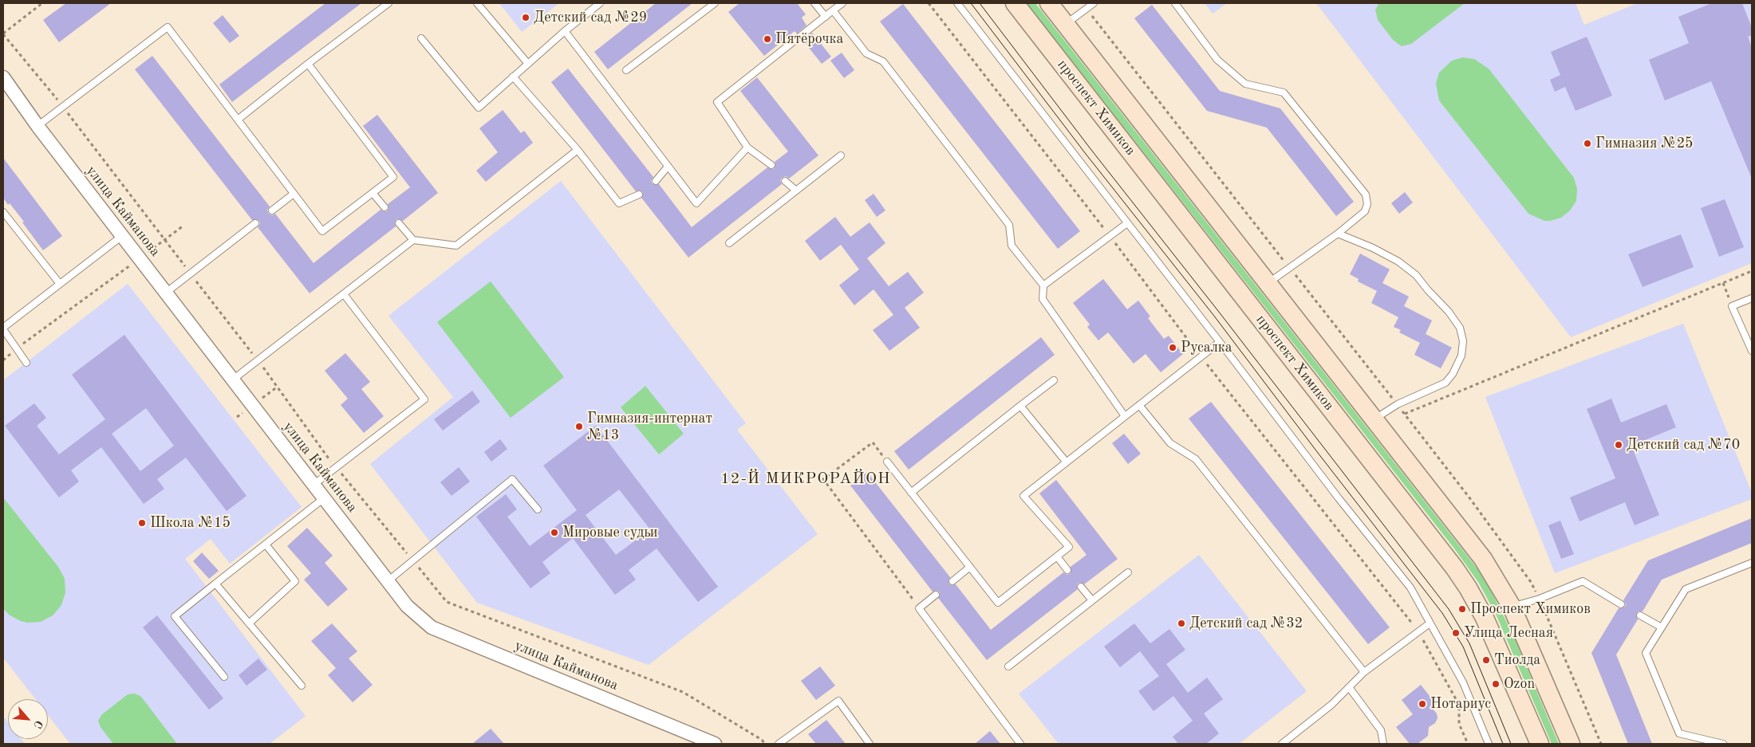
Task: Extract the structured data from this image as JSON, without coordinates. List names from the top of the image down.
{
  "streets": {
    "main road": ["проспект Химиков"],
    "street": ["улица Кайманова"]
  },
  "districts": ["12-Й МИКРОРАЙОН"],
  "places": [
    "Детский сад №29",
    "Пятёрочка",
    "Гимназия №25",
    "Русалка",
    "Гимназия-интернат №13",
    "Детский сад №70",
    "Школа №15",
    "Мировые судьи",
    "Проспект Химиков",
    "Детский сад №32",
    "Улица Лесная",
    "Тиолда",
    "Ozon",
    "Нотариус"
  ],
  "north": "bottom right"
}
